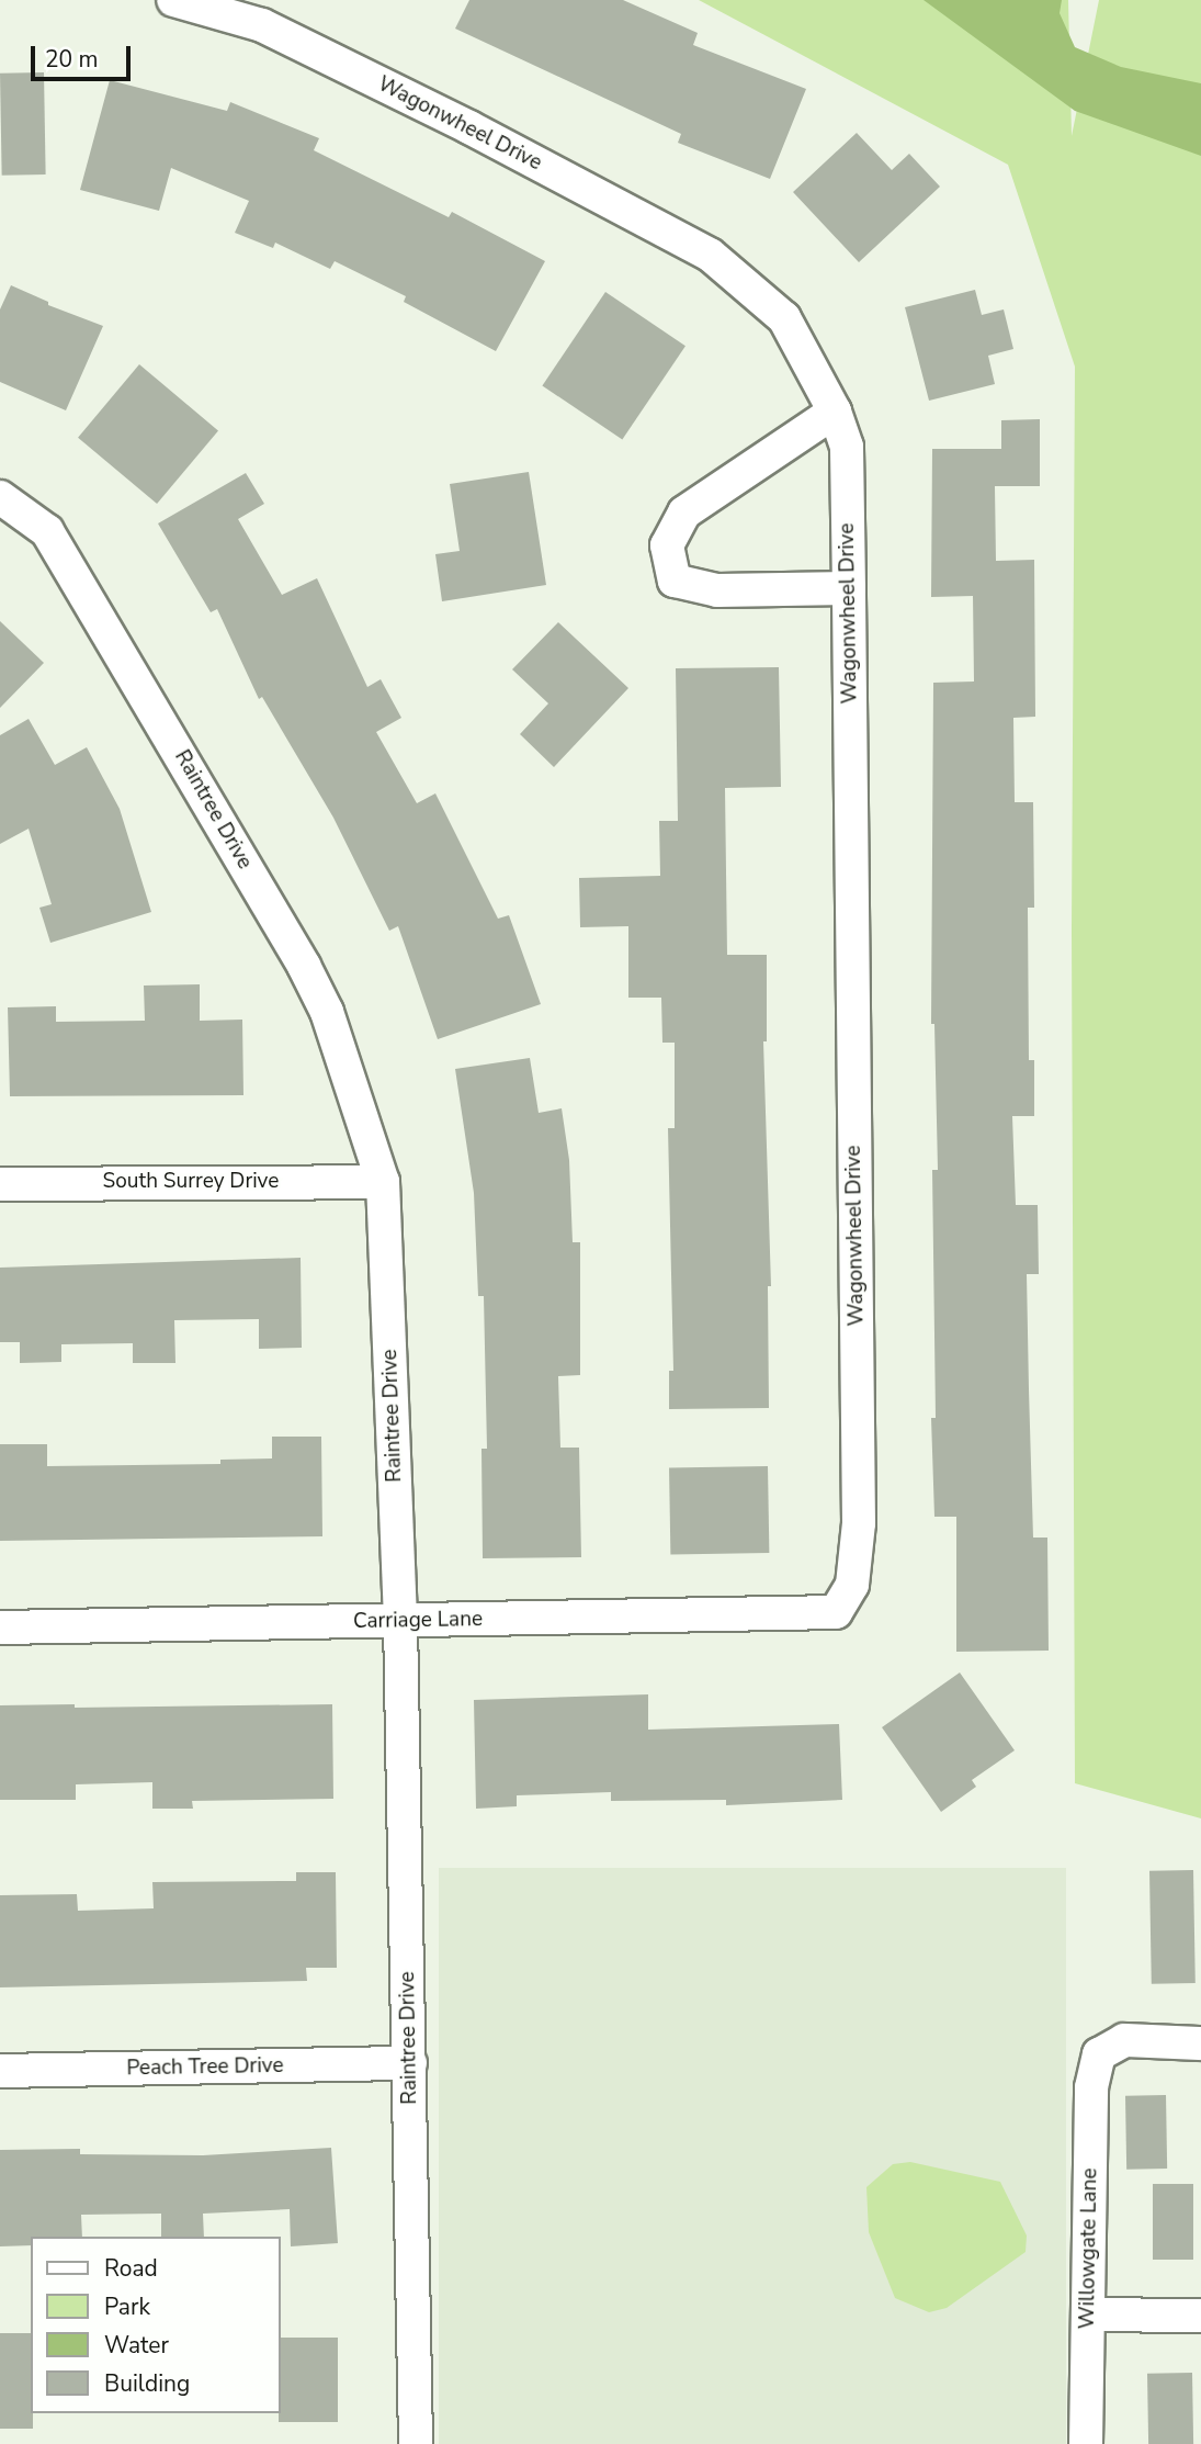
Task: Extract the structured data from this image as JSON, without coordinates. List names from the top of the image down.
{
  "streets": {
    "street": [
      "Wagonwheel Drive",
      "Raintree Drive",
      "South Surrey Drive",
      "Carriage Lane",
      "Peach Tree Drive",
      "Willowgate Lane"
    ]
  },
  "crossings": [
    ["Wagonwheel Drive", "Carriage Lane"],
    ["Raintree Drive", "South Surrey Drive"],
    ["Raintree Drive", "Carriage Lane"],
    ["Raintree Drive", "Peach Tree Drive"]
  ],
  "legend": [
    "Road",
    "Park",
    "Water",
    "Building"
  ],
  "scale_bar": "20 m"
}
